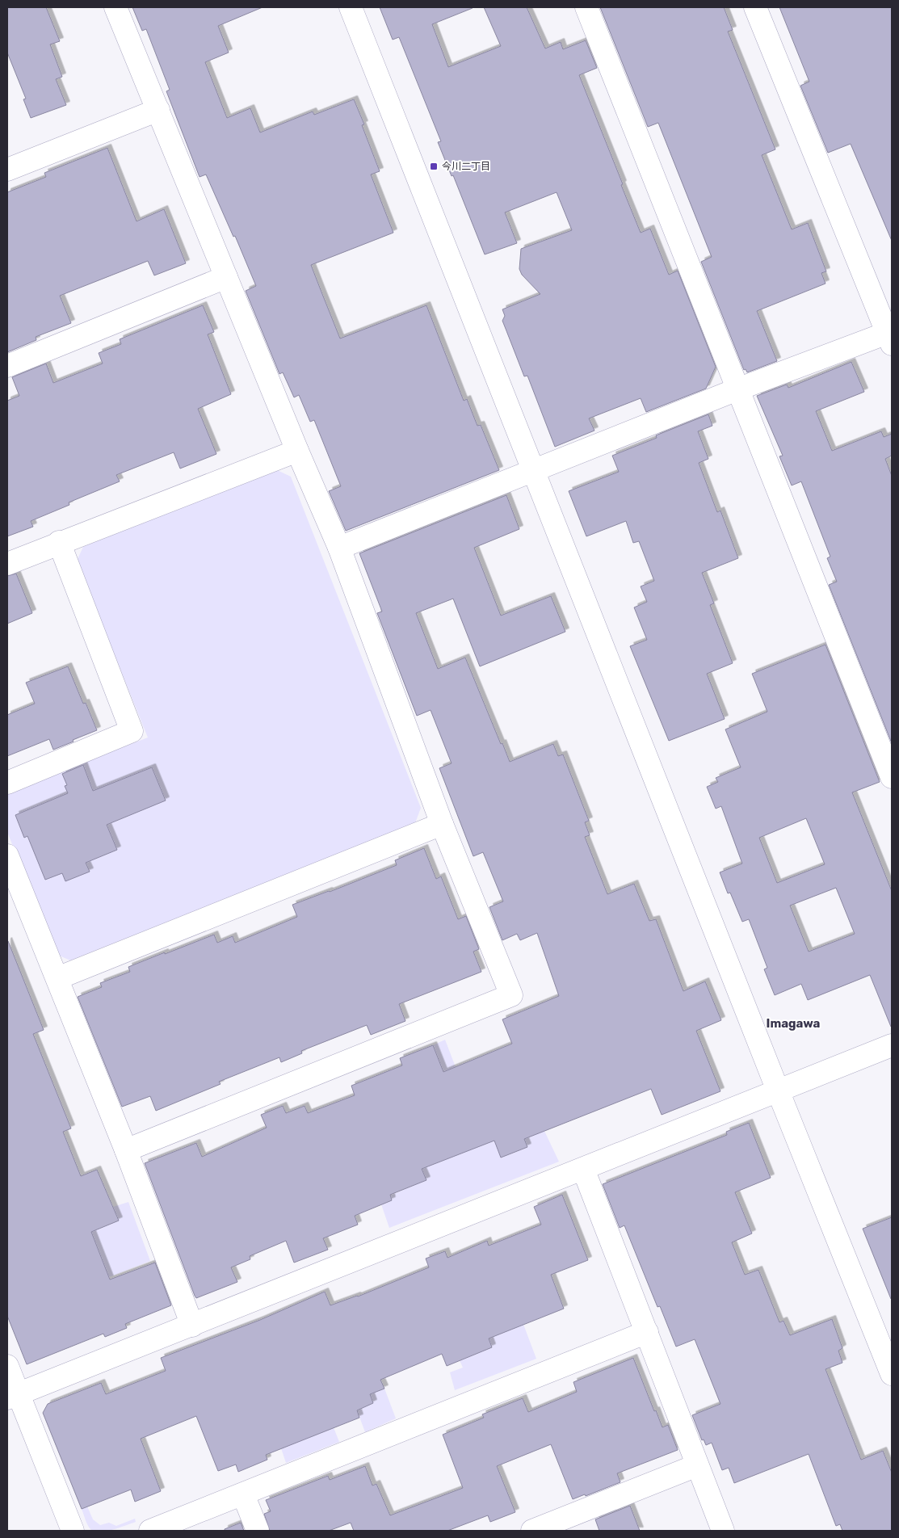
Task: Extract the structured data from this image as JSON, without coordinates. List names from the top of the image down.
{
  "districts": ["Imagawa"],
  "places": {
    "transit": ["今川二丁目"]
  }
}
